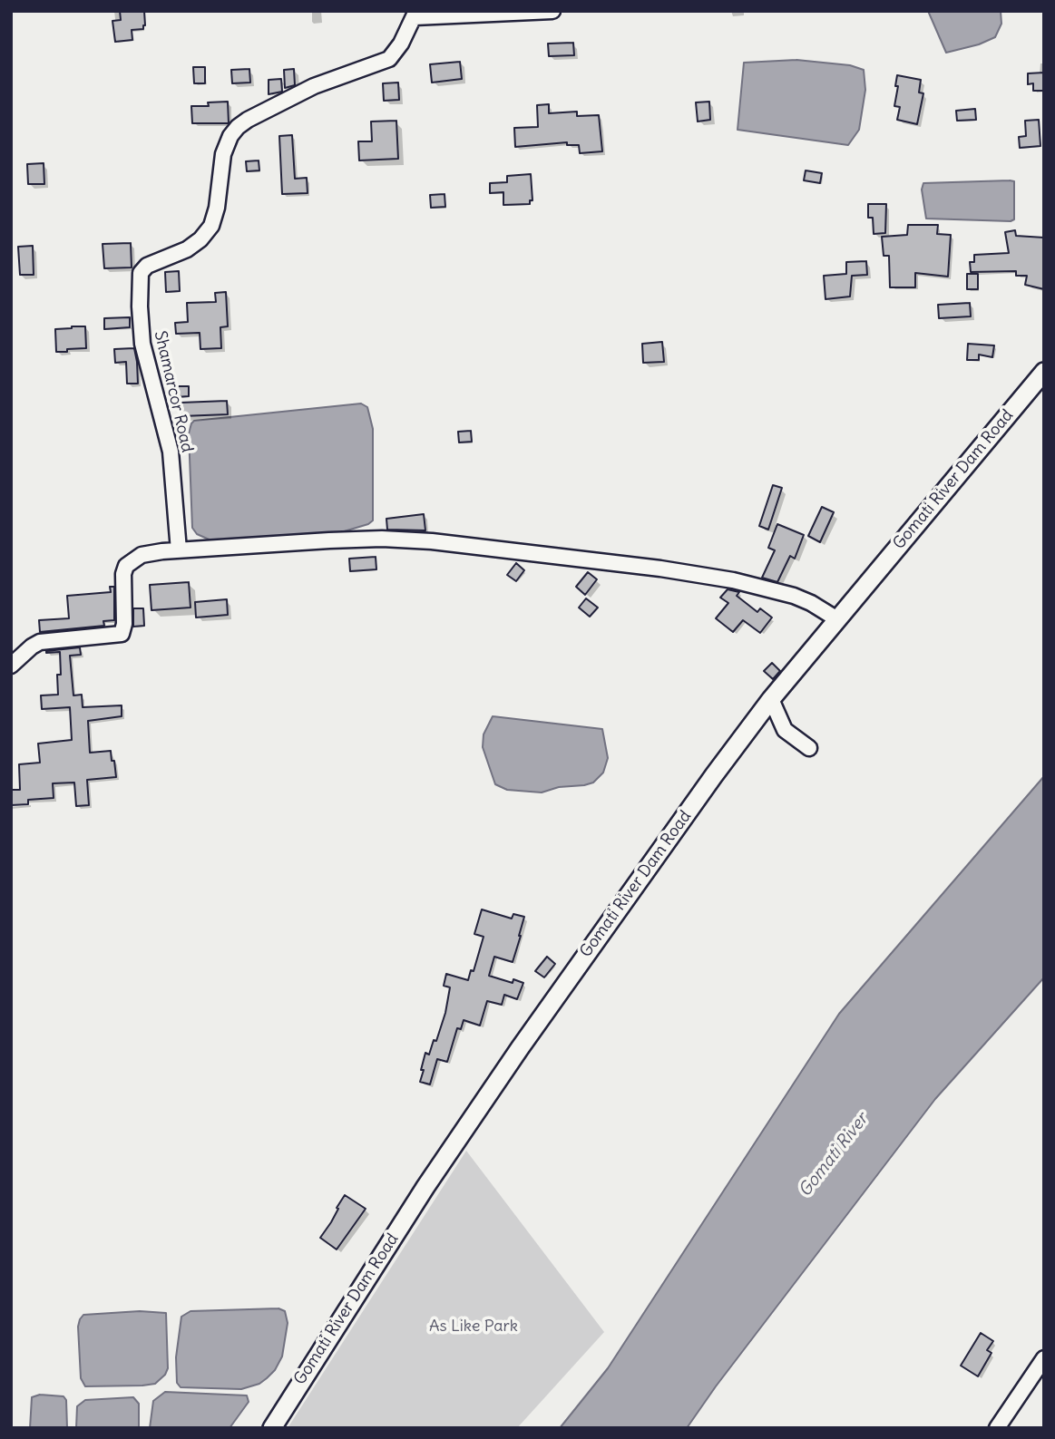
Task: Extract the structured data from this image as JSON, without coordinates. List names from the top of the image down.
{
  "streets": {
    "main road": ["Gomati River Dam Road"],
    "street": ["Shamarcor Road"]
  },
  "water": ["Gomati River"],
  "parks": ["As Like Park"]
}
